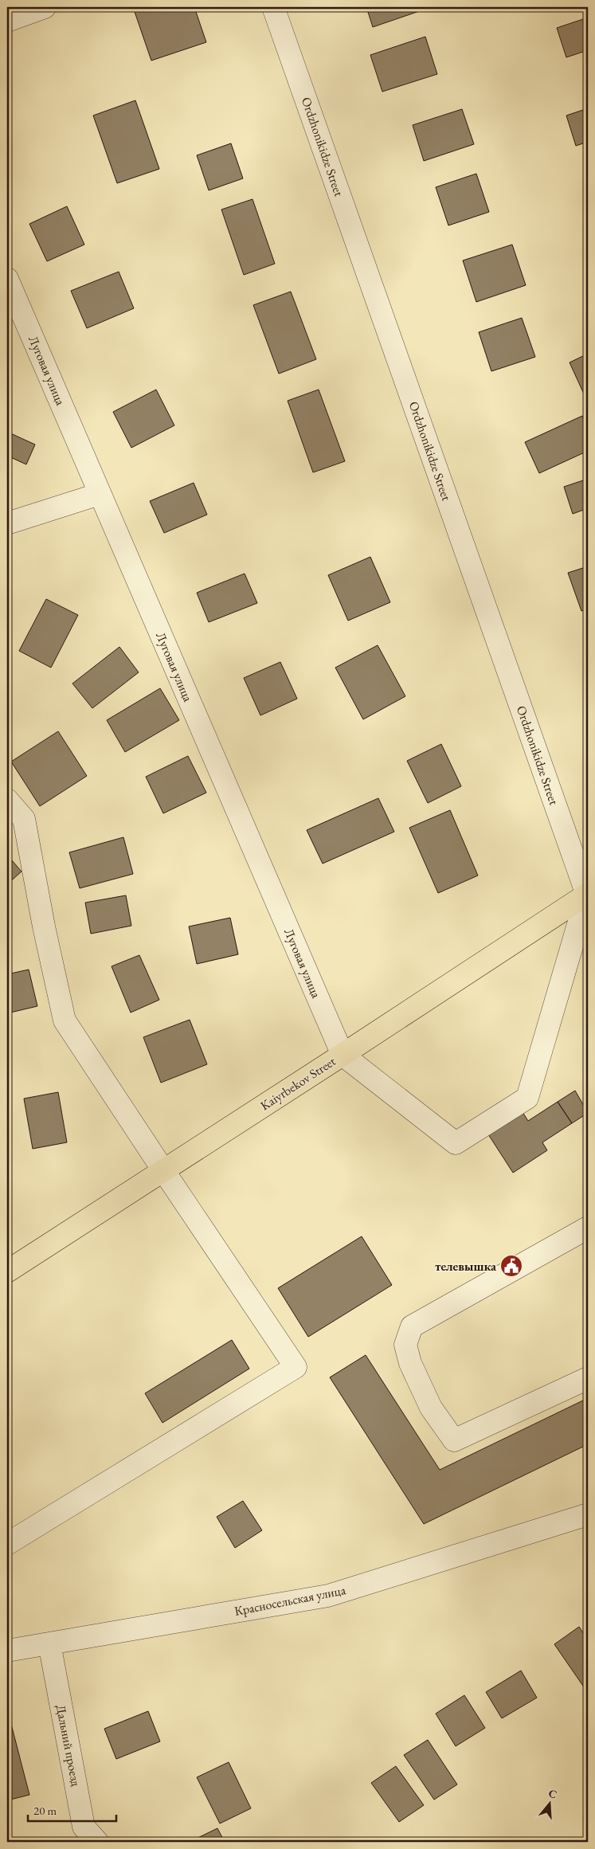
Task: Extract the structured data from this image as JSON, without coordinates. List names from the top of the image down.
{
  "streets": {
    "main road": ["Kaiyrbekov Street"],
    "street": [
      "Ordzhonikidze Street",
      "Луговая улица",
      "Красносельская улица",
      "Дальний проезд"
    ]
  },
  "crossings": [
    ["Ordzhonikidze Street", "Kaiyrbekov Street"],
    ["Луговая улица", "Kaiyrbekov Street"],
    ["Красносельская улица", "Дальний проезд"]
  ],
  "places": {
    "public building": ["телевышка"]
  },
  "scale_bar": "20 m",
  "north": "top"
}
